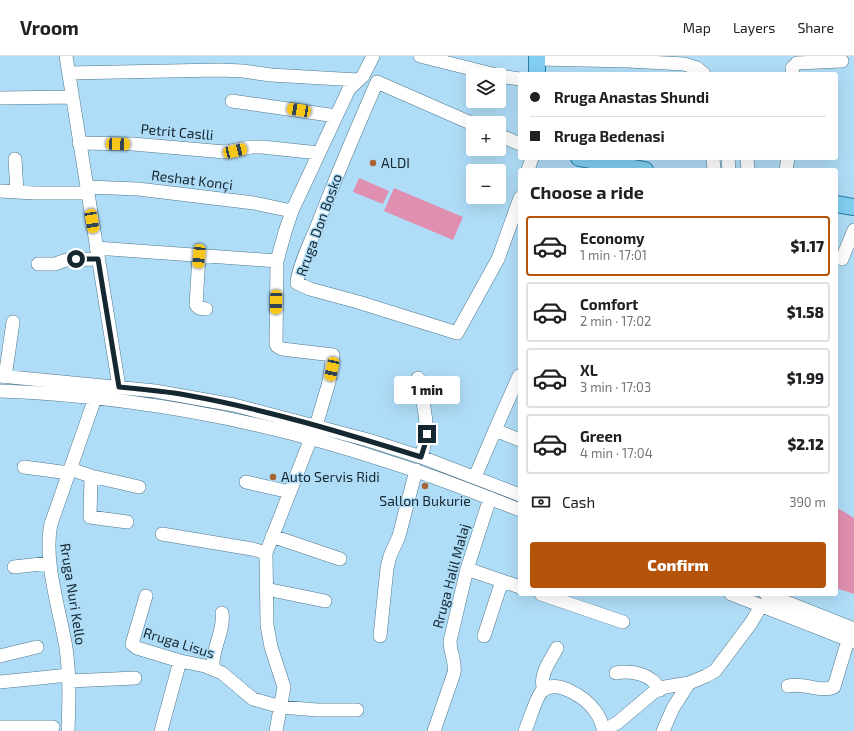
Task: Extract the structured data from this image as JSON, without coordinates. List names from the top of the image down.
{
  "streets": {
    "street": [
      "Petrit Caslli",
      "Reshat Konçi",
      "Rruga Don Bosko",
      "Rruga Halil Malaj",
      "Rruga Nuri Kello",
      "Rruga Lisus"
    ]
  },
  "places": ["ALDI", "Auto Servis Ridi", "Sallon Bukurie"],
  "page": {
    "header": "Vroom",
    "nav": ["Map", "Layers", "Share"],
    "map_buttons": ["+", "−"],
    "banner": ["Rruga Anastas Shundi", "Rruga Bedenasi"],
    "heading": "Choose a ride",
    "list": [
      {
        "name": "Economy",
        "note": "1 min · 17:01",
        "value": "$1.17"
      },
      {
        "name": "Comfort",
        "note": "2 min · 17:02",
        "value": "$1.58"
      },
      {
        "name": "XL",
        "note": "3 min · 17:03",
        "value": "$1.99"
      },
      {
        "name": "Green",
        "note": "4 min · 17:04",
        "value": "$2.12"
      }
    ],
    "bubble": "1 min",
    "pay": ["Cash", "390 m"],
    "buttons": "Confirm"
  }
}
